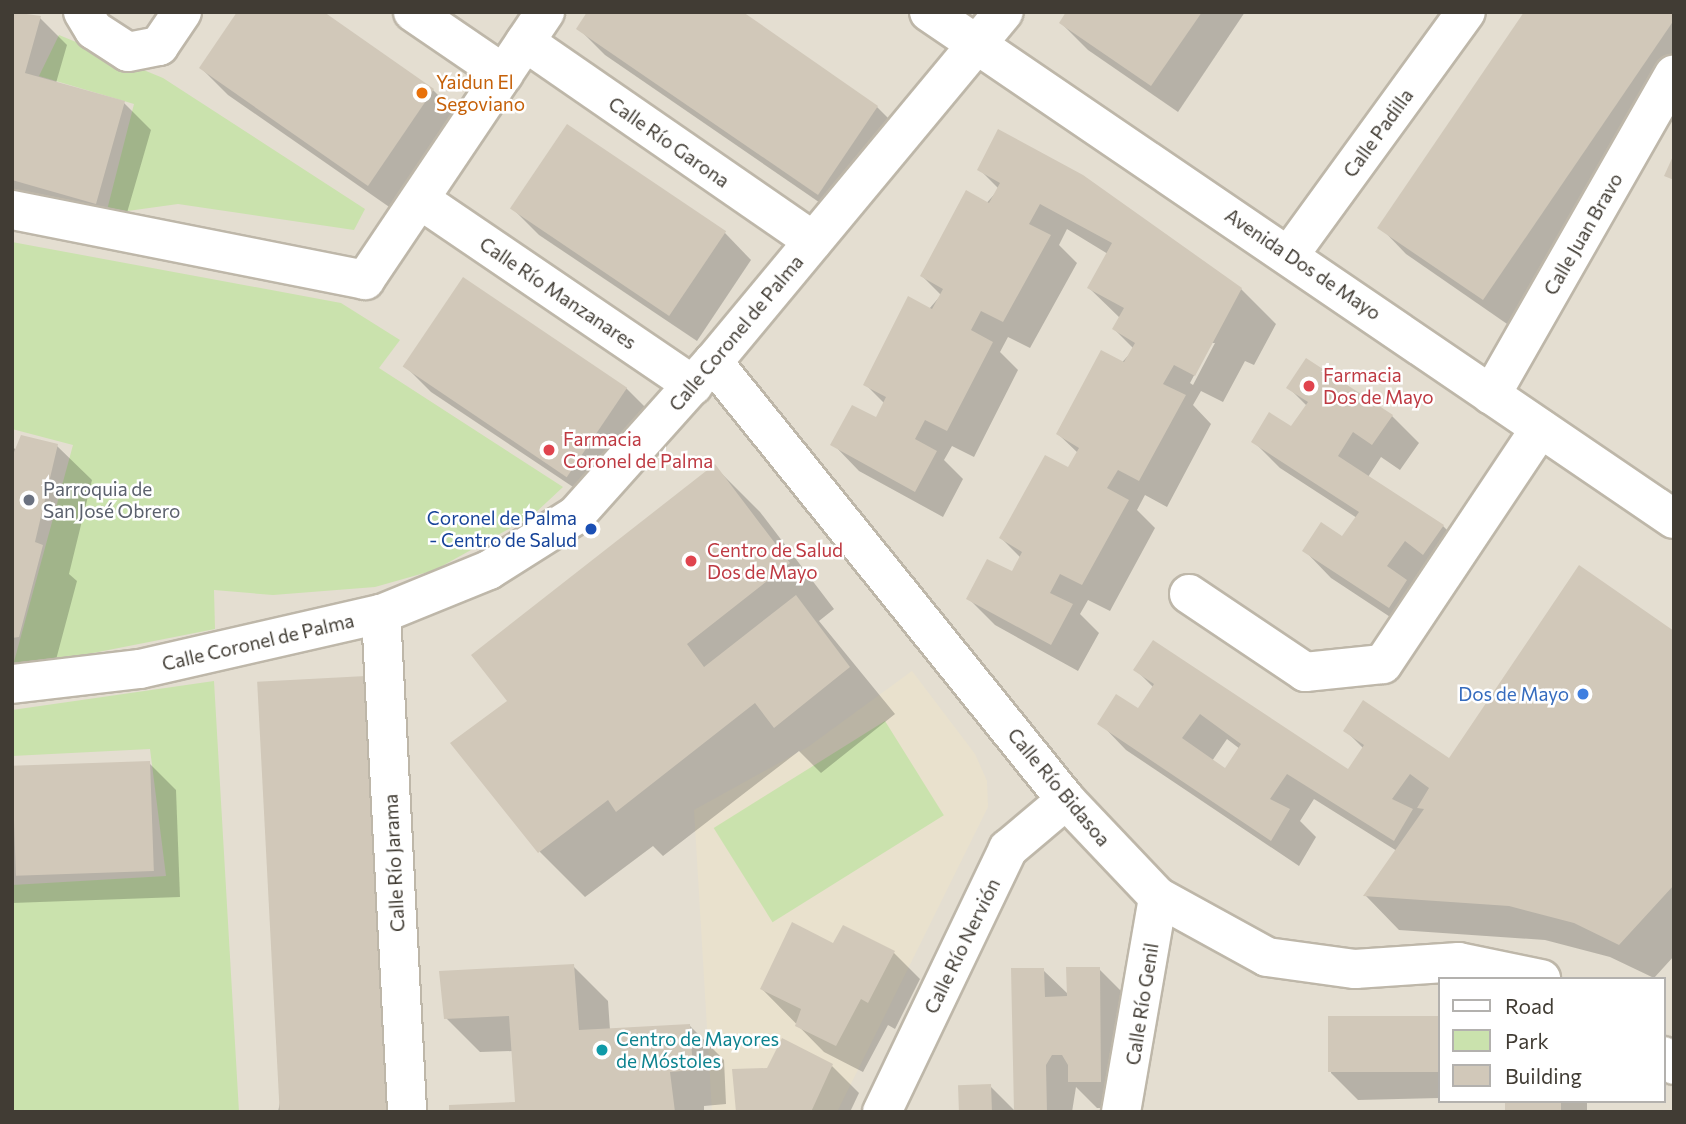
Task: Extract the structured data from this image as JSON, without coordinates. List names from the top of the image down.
{
  "streets": {
    "street": [
      "Calle Padilla",
      "Calle Río Garona",
      "Calle Juan Bravo",
      "Avenida Dos de Mayo",
      "Calle Río Manzanares",
      "Calle Coronel de Palma",
      "Calle Río Bidasoa",
      "Calle Río Jarama",
      "Calle Río Nervión",
      "Calle Río Genil"
    ]
  },
  "crossings": [
    ["Calle Padilla", "Avenida Dos de Mayo"],
    ["Calle Río Garona", "Calle Coronel de Palma"],
    ["Calle Juan Bravo", "Avenida Dos de Mayo"],
    ["Avenida Dos de Mayo", "Calle Coronel de Palma"],
    ["Calle Río Manzanares", "Calle Coronel de Palma"],
    ["Calle Río Manzanares", "Calle Río Bidasoa"],
    ["Calle Coronel de Palma", "Calle Río Bidasoa"],
    ["Calle Coronel de Palma", "Calle Río Jarama"],
    ["Calle Río Bidasoa", "Calle Río Nervión"],
    ["Calle Río Bidasoa", "Calle Río Genil"]
  ],
  "places": [
    "Yaidun El Segoviano",
    "Farmacia Dos de Mayo",
    "Farmacia Coronel de Palma",
    "Parroquia de San José Obrero",
    "Coronel de Palma - Centro de Salud",
    "Centro de Salud Dos de Mayo",
    "Dos de Mayo",
    "Centro de Mayores de Móstoles"
  ],
  "legend": ["Road", "Park", "Building"]
}
